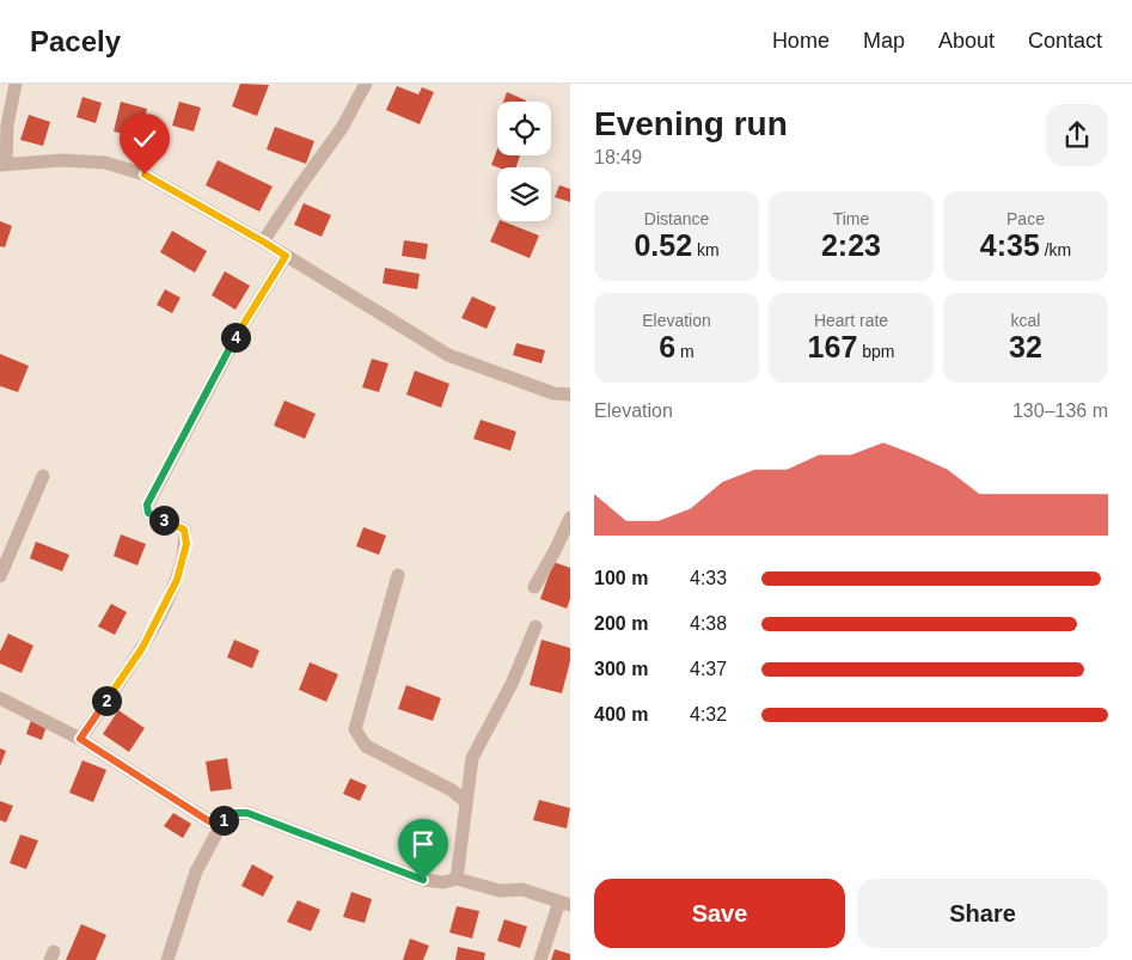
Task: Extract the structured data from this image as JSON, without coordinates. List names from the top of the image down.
{
  "page": {
    "header": "Pacely",
    "nav": [
      "Home",
      "Map",
      "About",
      "Contact"
    ],
    "heading": ["Evening run", "18:49"],
    "stats": [
      ["Distance", "0.52 km"],
      ["Time", "2:23"],
      ["Pace", "4:35 /km"],
      ["Elevation", "6 m"],
      ["Heart rate", "167 bpm"],
      ["kcal", "32"]
    ],
    "pins": [
      "4",
      "3",
      "2",
      "1"
    ],
    "chart": ["Elevation", "130–136 m"],
    "list": [
      {
        "name": "100 m",
        "note": "4:33"
      },
      {
        "name": "200 m",
        "note": "4:38"
      },
      {
        "name": "300 m",
        "note": "4:37"
      },
      {
        "name": "400 m",
        "note": "4:32"
      }
    ],
    "buttons": ["Save", "Share"]
  }
}
